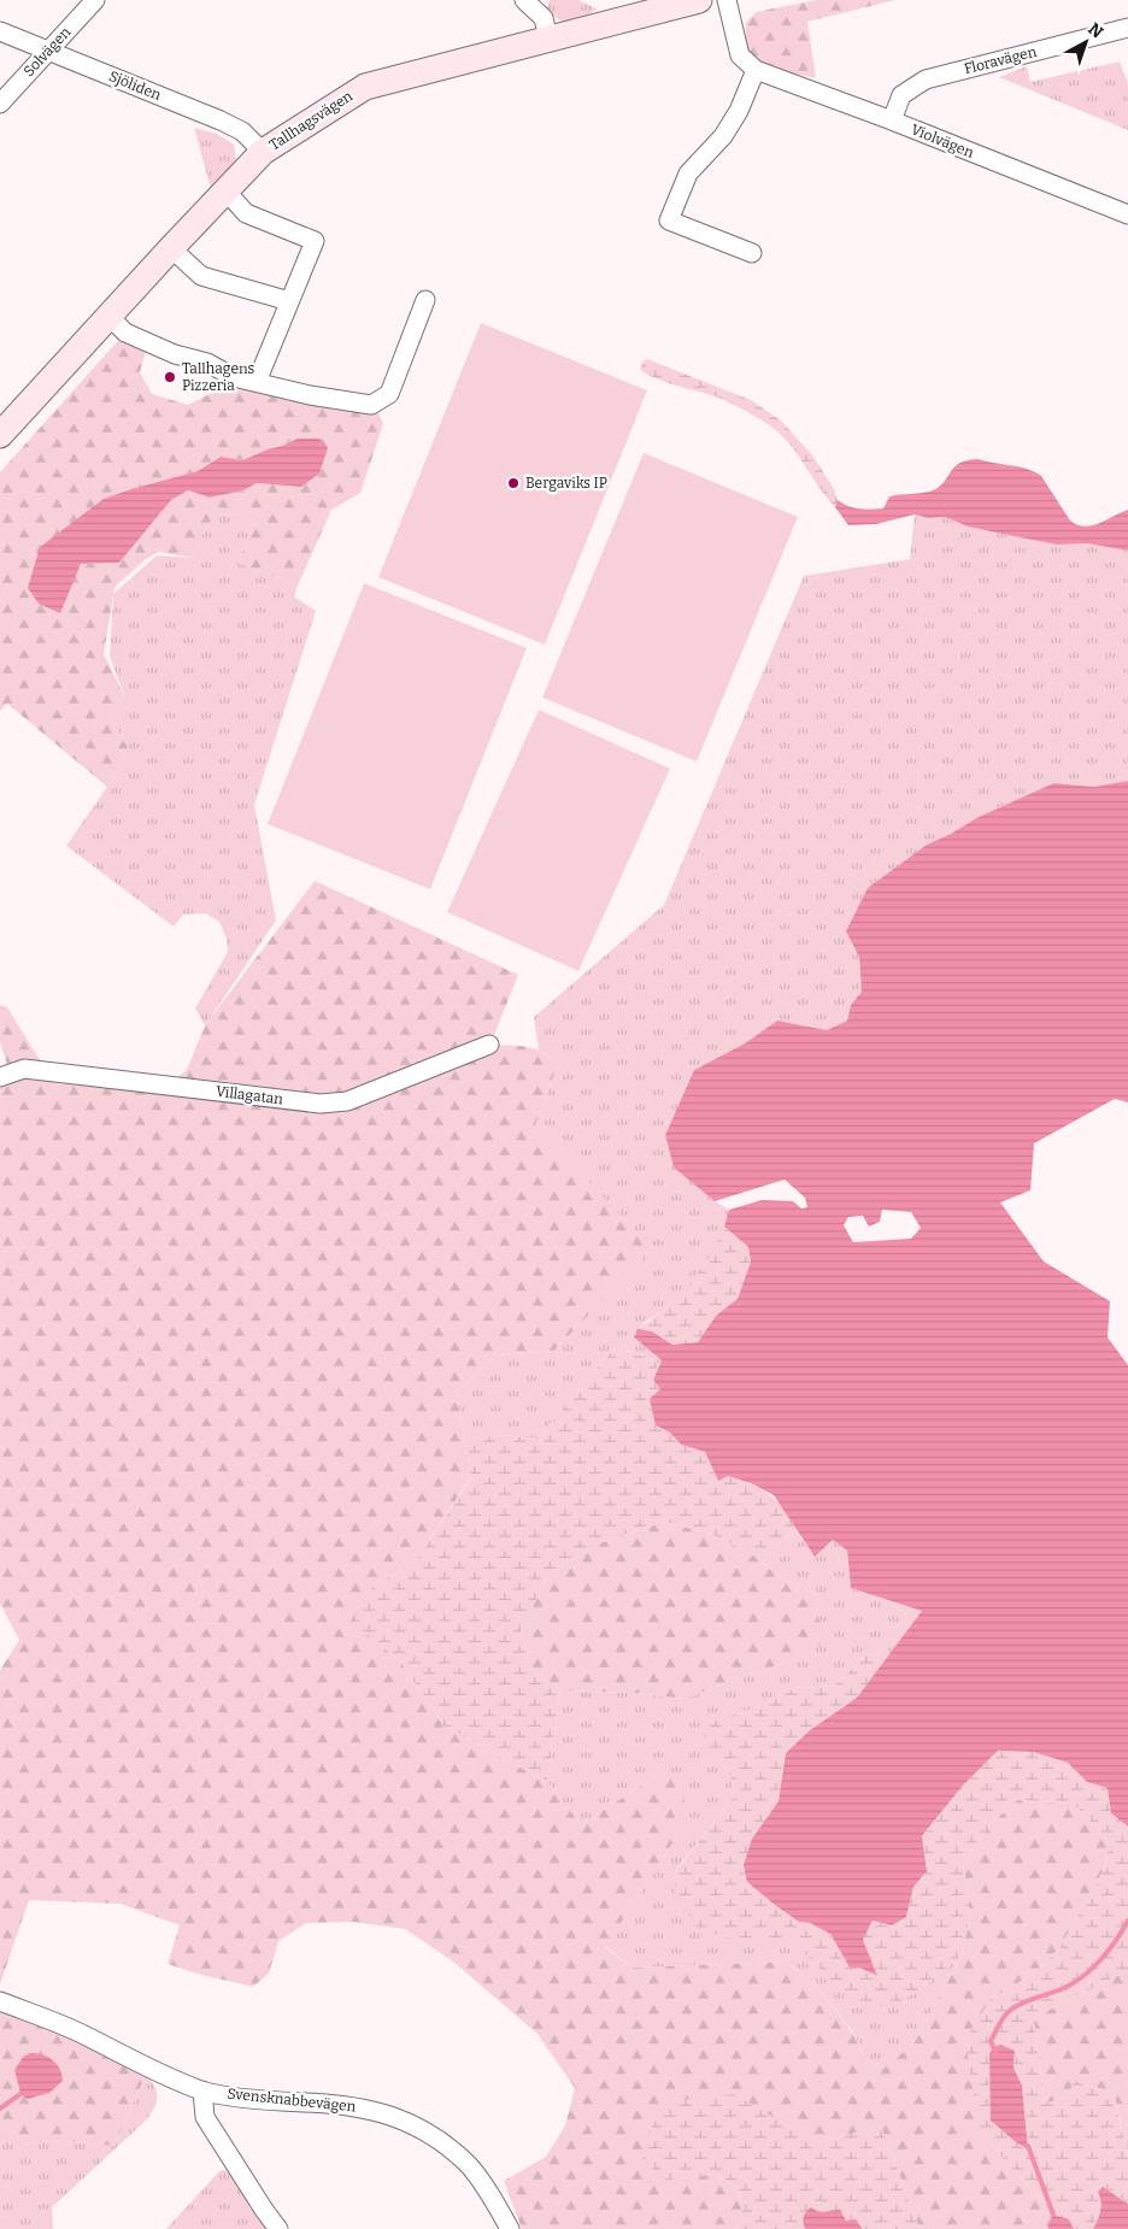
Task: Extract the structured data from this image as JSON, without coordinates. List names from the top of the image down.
{
  "streets": {
    "main road": ["Tallhagsvägen"],
    "street": [
      "Solvägen",
      "Floravägen",
      "Sjöliden",
      "Violvägen",
      "Villagatan",
      "Svensknabbevägen"
    ]
  },
  "crossings": [
    ["Solvägen", "Sjöliden"],
    ["Floravägen", "Violvägen"],
    ["Sjöliden", "Tallhagsvägen"]
  ],
  "places": ["Tallhagens Pizzeria", "Bergaviks IP"],
  "north": "top right"
}
